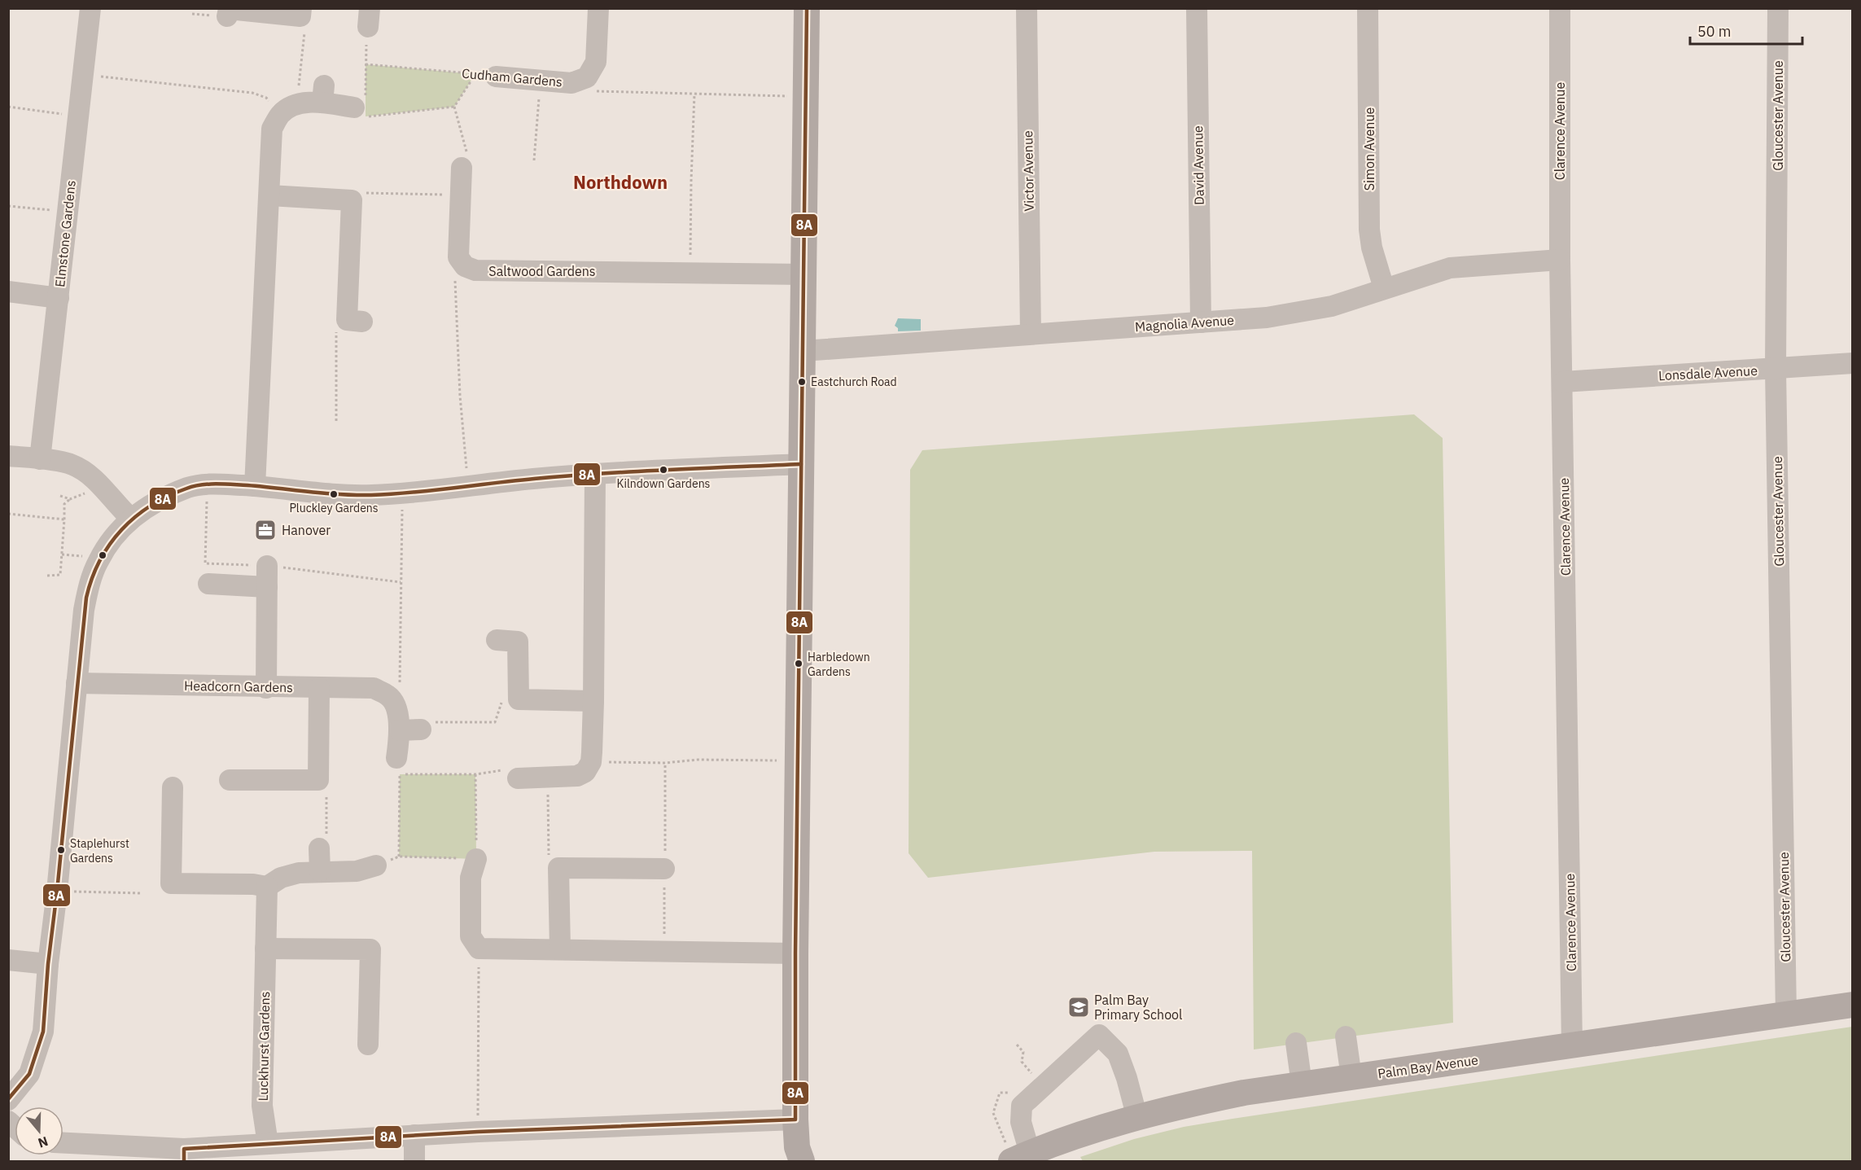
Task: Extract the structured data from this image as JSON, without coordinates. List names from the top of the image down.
{
  "streets": {
    "main road": ["Palm Bay Avenue"],
    "street": [
      "Cudham Gardens",
      "Gloucester Avenue",
      "Clarence Avenue",
      "Simon Avenue",
      "David Avenue",
      "Victor Avenue",
      "Elmstone Gardens",
      "Saltwood Gardens",
      "Magnolia Avenue",
      "Lonsdale Avenue",
      "Headcorn Gardens",
      "Luckhurst Gardens"
    ]
  },
  "crossings": [
    ["Gloucester Avenue", "Lonsdale Avenue"],
    ["Gloucester Avenue", "Palm Bay Avenue"],
    ["Clarence Avenue", "Magnolia Avenue"],
    ["Clarence Avenue", "Lonsdale Avenue"],
    ["Clarence Avenue", "Palm Bay Avenue"],
    ["Simon Avenue", "Magnolia Avenue"],
    ["David Avenue", "Magnolia Avenue"],
    ["Victor Avenue", "Magnolia Avenue"]
  ],
  "districts": ["Northdown"],
  "places": {
    "other": [
      "Eastchurch Road",
      "Kilndown Gardens",
      "Pluckley Gardens",
      "Harbledown Gardens",
      "Staplehurst Gardens"
    ],
    "office": ["Hanover"],
    "school or university": ["Palm Bay Primary School"]
  },
  "lines": ["transit line 8A"],
  "scale_bar": "50 m",
  "north": "bottom"
}
